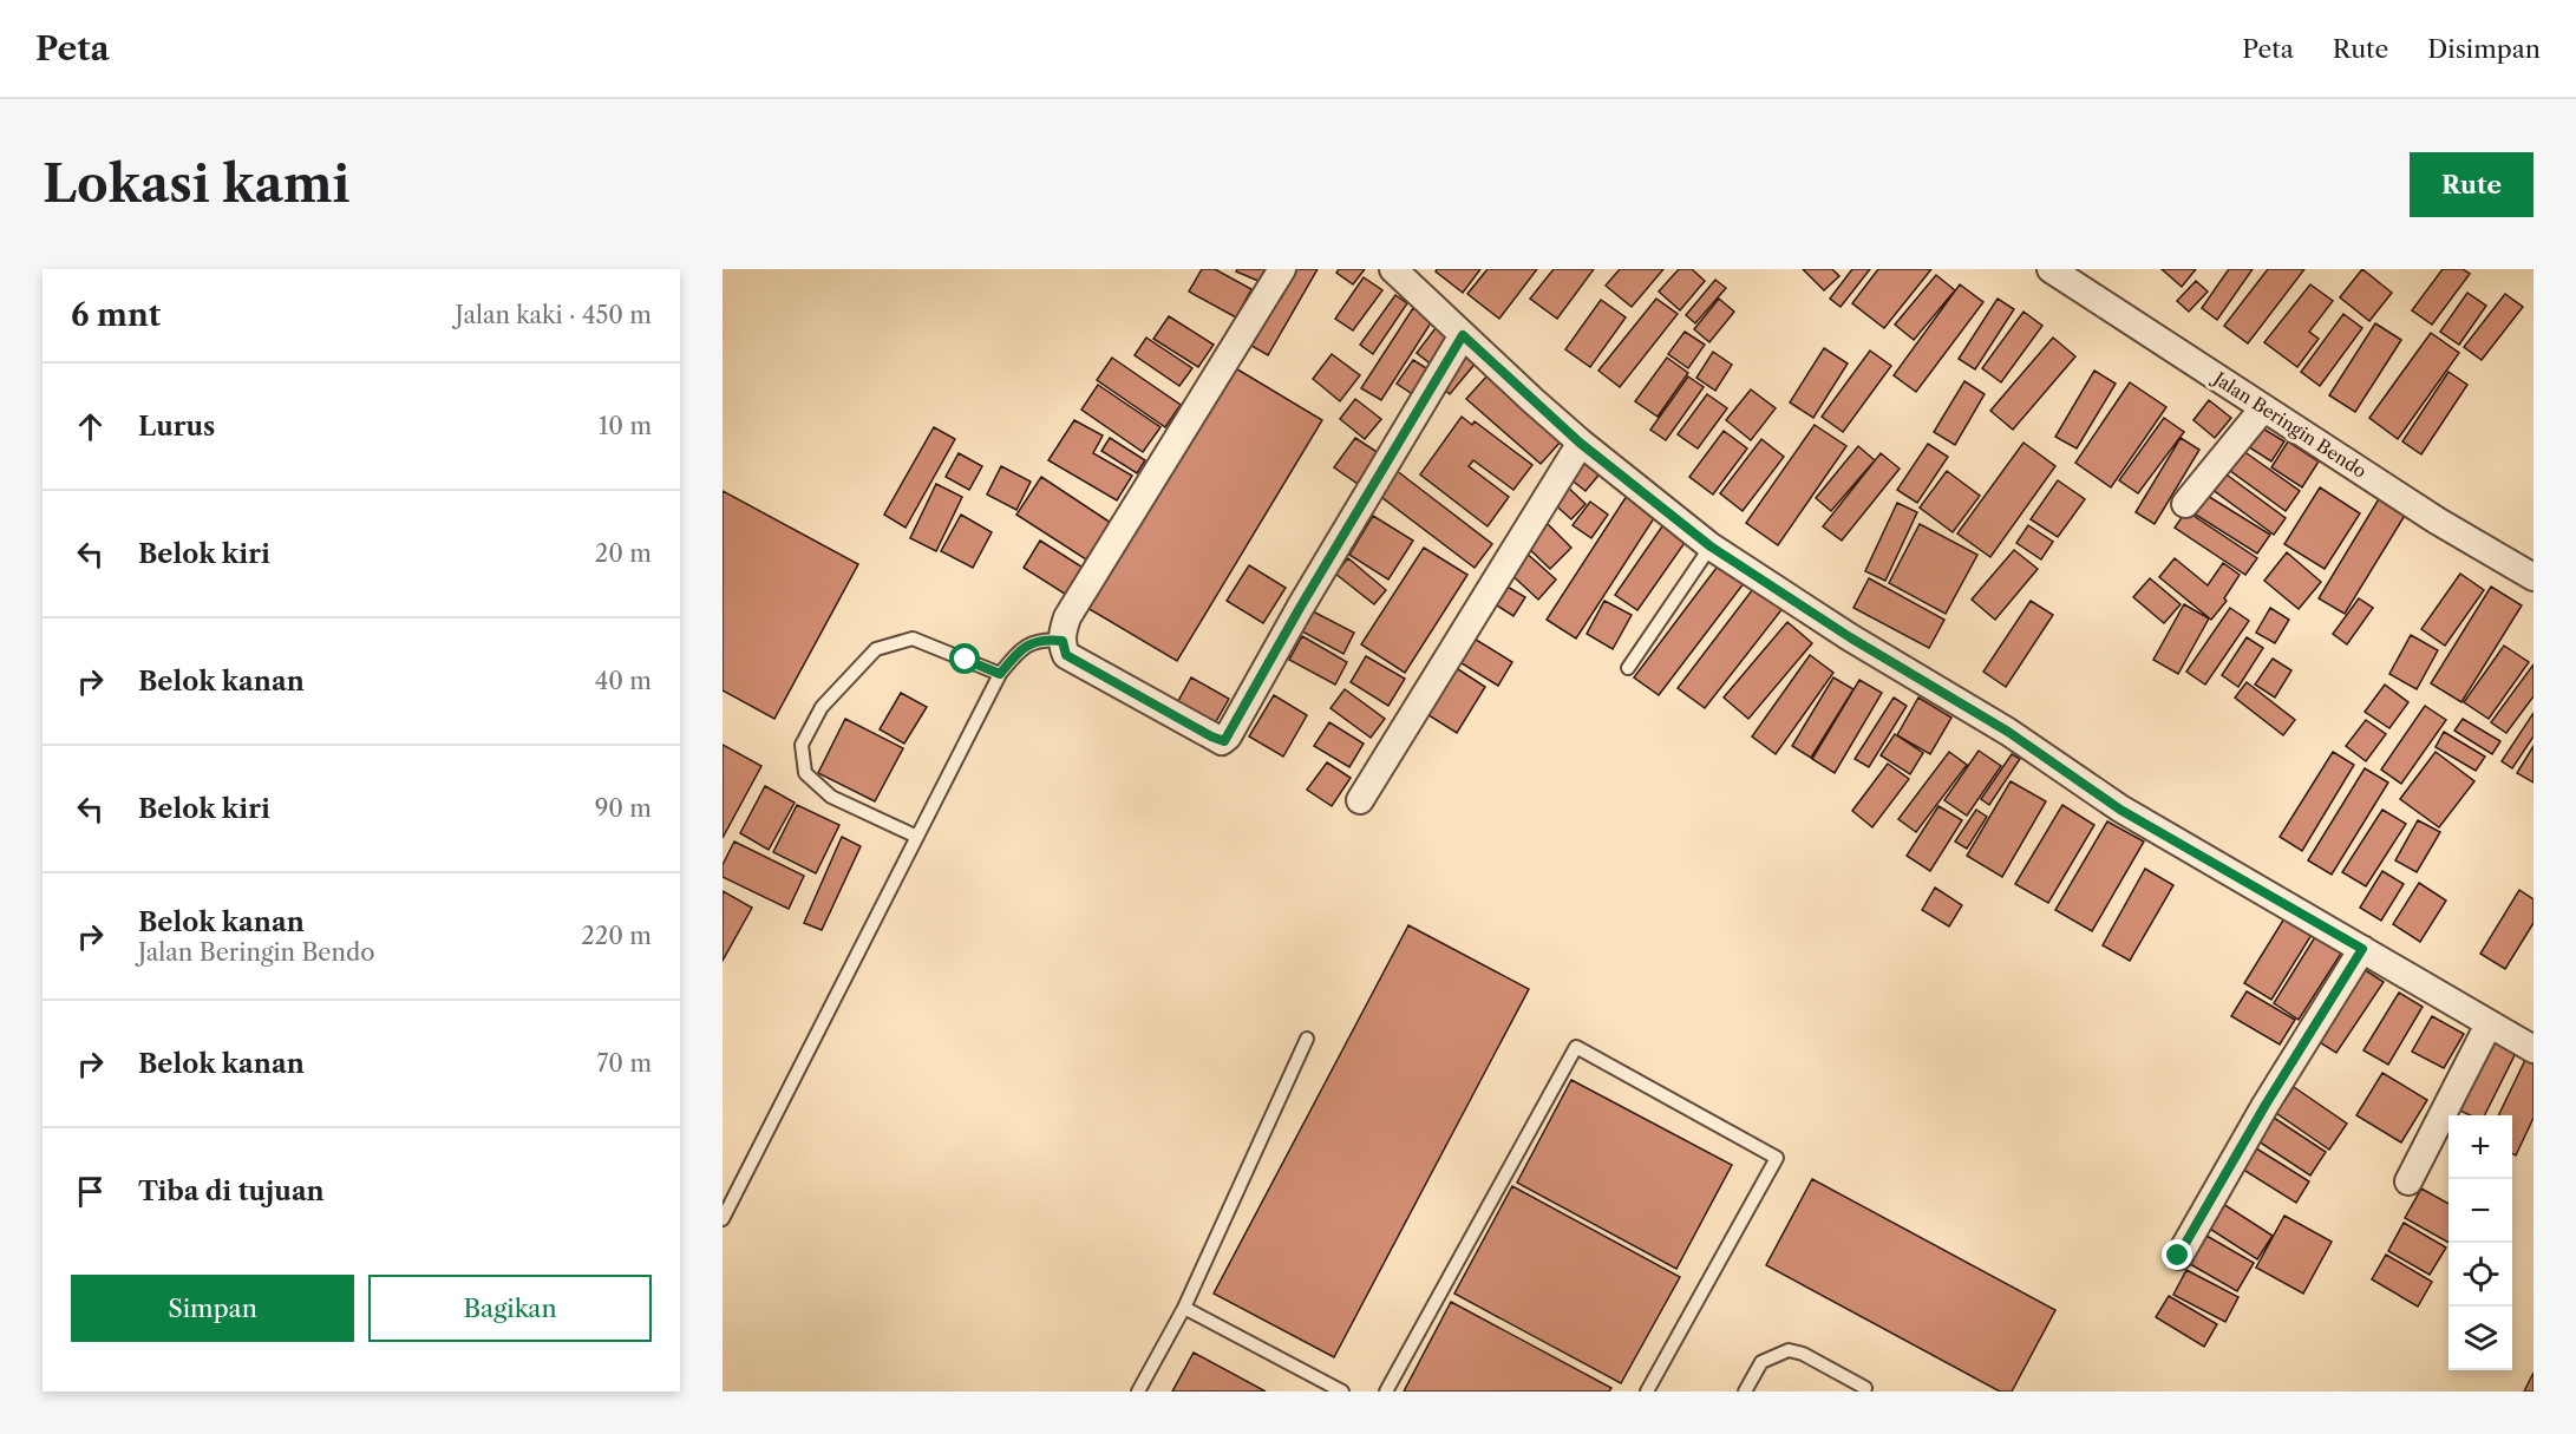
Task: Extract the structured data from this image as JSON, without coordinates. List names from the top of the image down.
{
  "streets": {
    "street": ["Jalan Beringin Bendo"]
  },
  "page": {
    "header": "Peta",
    "nav": ["Peta", "Rute", "Disimpan"],
    "buttons": [
      "Rute",
      ["Simpan", "Bagikan"]
    ],
    "title": "Lokasi kami",
    "heading": ["6 mnt", "Jalan kaki · 450 m"],
    "list": [
      ["Lurus", "10 m"],
      ["Belok kiri", "20 m"],
      ["Belok kanan", "40 m"],
      ["Belok kiri", "90 m"],
      ["Belok kanan", "Jalan Beringin Bendo", "220 m"],
      ["Belok kanan", "70 m"],
      "Tiba di tujuan"
    ],
    "map_buttons": ["+", "−"]
  }
}
